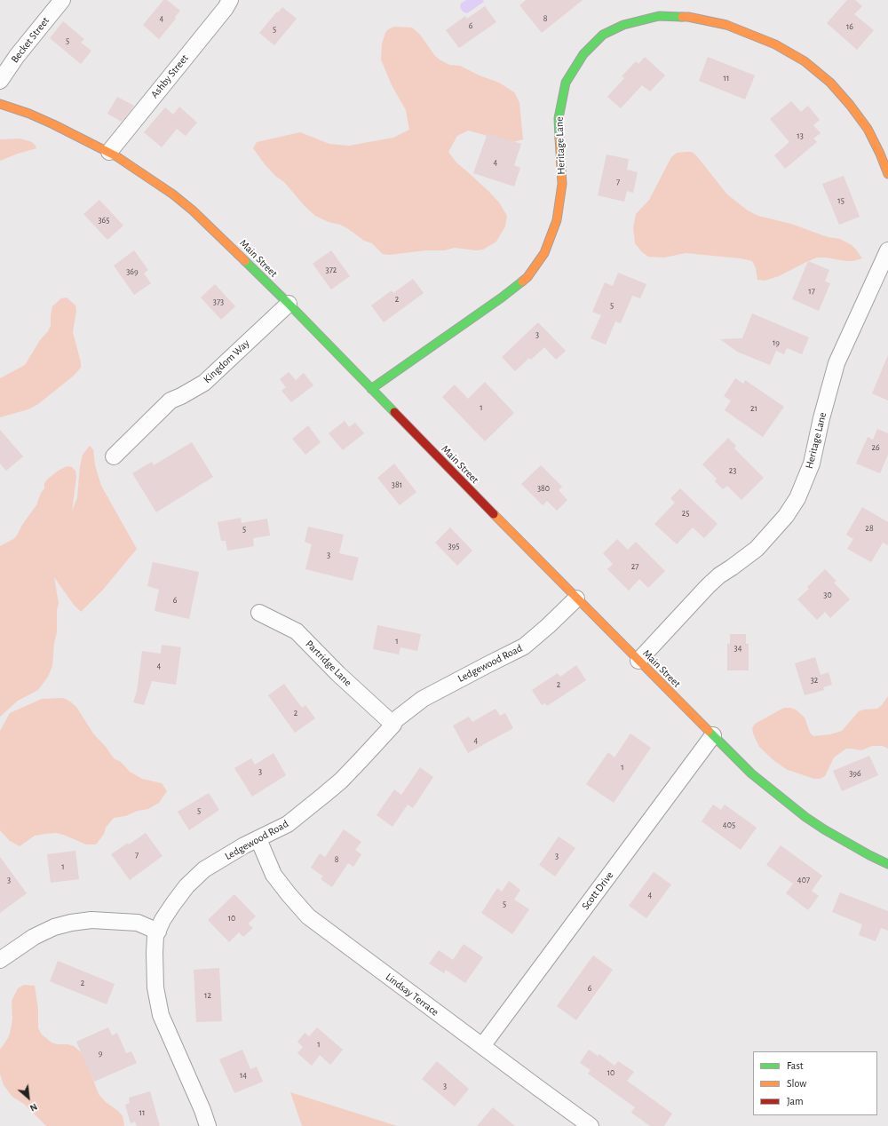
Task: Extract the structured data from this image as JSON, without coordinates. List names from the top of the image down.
{
  "streets": {
    "main road": ["Heritage Lane", "Main Street"],
    "street": [
      "Becket Street",
      "Ashby Street",
      "Kingdom Way",
      "Partridge Lane",
      "Ledgewood Road",
      "Scott Drive",
      "Lindsay Terrace"
    ]
  },
  "crossings": [
    ["Ashby Street", "Main Street"],
    ["Heritage Lane", "Main Street"],
    ["Main Street", "Kingdom Way"],
    ["Main Street", "Ledgewood Road"],
    ["Main Street", "Scott Drive"],
    ["Partridge Lane", "Ledgewood Road"],
    ["Ledgewood Road", "Lindsay Terrace"],
    ["Scott Drive", "Lindsay Terrace"]
  ],
  "house_numbers": [
    "4",
    "8",
    "6",
    "16",
    "5",
    "5",
    "11",
    "13",
    "4",
    "7",
    "15",
    "365",
    "372",
    "369",
    "17",
    "2",
    "373",
    "5",
    "3",
    "19",
    "1",
    "21",
    "26",
    "23",
    "381",
    "380",
    "25",
    "28",
    "5",
    "395",
    "3",
    "27",
    "30",
    "6",
    "1",
    "34",
    "4",
    "32",
    "2",
    "2",
    "4",
    "1",
    "3",
    "396",
    "5",
    "405",
    "7",
    "3",
    "8",
    "1",
    "3",
    "407",
    "4",
    "5",
    "10",
    "2",
    "6",
    "12",
    "1",
    "9",
    "10",
    "14",
    "3",
    "11"
  ],
  "legend": ["Fast", "Slow", "Jam"],
  "north": "bottom right"
}
